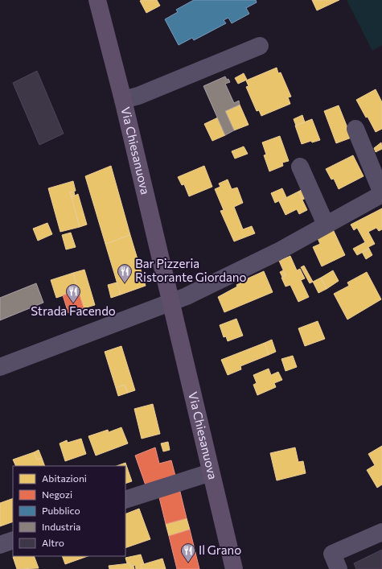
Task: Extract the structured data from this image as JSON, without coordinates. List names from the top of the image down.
{
  "streets": {
    "main road": ["Via Chiesanuova"]
  },
  "places": {
    "restaurant": ["Bar Pizzeria Ristorante Giordano", "Strada Facendo", "Il Grano"]
  },
  "legend": [
    "Abitazioni",
    "Negozi",
    "Pubblico",
    "Industria",
    "Altro"
  ]
}
